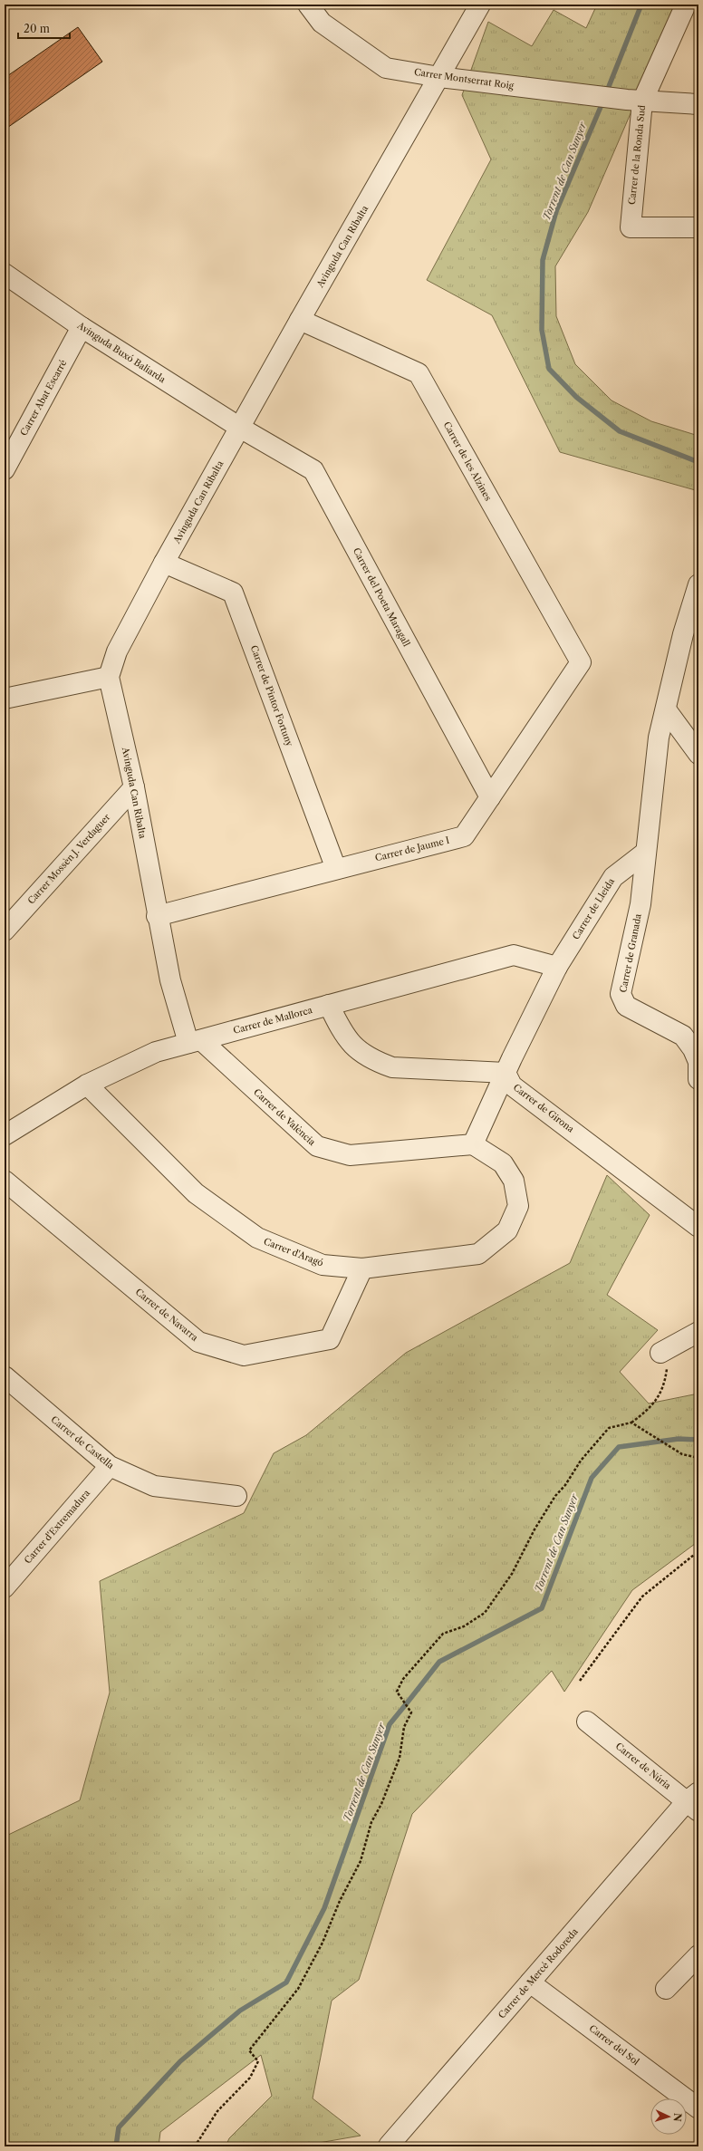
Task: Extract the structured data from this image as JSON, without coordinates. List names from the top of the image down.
{
  "streets": {
    "street": [
      "Carrer Montserrat Roig",
      "Carrer de la Ronda Sud",
      "Avinguda Can Ribalta",
      "Avinguda Buxó Baliarda",
      "Carrer Abat Escarré",
      "Carrer de les Alzines",
      "Carrer del Poeta Maragall",
      "Carrer de Pintor Fortuny",
      "Carrer de Jaume I",
      "Carrer Mossèn J. Verdaguer",
      "Carrer de Lleida",
      "Carrer de Granada",
      "Carrer de Mallorca",
      "Carrer de Girona",
      "Carrer de València",
      "Carrer d'Aragó",
      "Carrer de Navarra",
      "Carrer de Castella",
      "Carrer d'Extremadura",
      "Carrer de Núria",
      "Carrer de Mercé Rodoreda",
      "Carrer del Sol"
    ]
  },
  "crossings": [
    ["Carrer Montserrat Roig", "Carrer de la Ronda Sud"],
    ["Carrer Montserrat Roig", "Avinguda Can Ribalta"],
    ["Avinguda Can Ribalta", "Avinguda Buxó Baliarda"],
    ["Avinguda Can Ribalta", "Carrer de les Alzines"],
    ["Avinguda Can Ribalta", "Carrer del Poeta Maragall"],
    ["Avinguda Can Ribalta", "Carrer de Pintor Fortuny"],
    ["Avinguda Can Ribalta", "Carrer de Jaume I"],
    ["Avinguda Can Ribalta", "Carrer Mossèn J. Verdaguer"],
    ["Avinguda Can Ribalta", "Carrer de Mallorca"],
    ["Avinguda Can Ribalta", "Carrer de València"],
    ["Avinguda Buxó Baliarda", "Carrer Abat Escarré"],
    ["Avinguda Buxó Baliarda", "Carrer del Poeta Maragall"],
    ["Carrer de les Alzines", "Carrer de Jaume I"],
    ["Carrer del Poeta Maragall", "Carrer de Jaume I"],
    ["Carrer de Pintor Fortuny", "Carrer de Jaume I"],
    ["Carrer de Lleida", "Carrer de Granada"],
    ["Carrer de Lleida", "Carrer de Mallorca"],
    ["Carrer de Lleida", "Carrer de Girona"],
    ["Carrer de Lleida", "Carrer de València"],
    ["Carrer de Lleida", "Carrer d'Aragó"],
    ["Carrer de Mallorca", "Carrer de València"],
    ["Carrer de Mallorca", "Carrer d'Aragó"],
    ["Carrer de València", "Carrer d'Aragó"],
    ["Carrer d'Aragó", "Carrer de Navarra"],
    ["Carrer de Castella", "Carrer d'Extremadura"],
    ["Carrer de Núria", "Carrer de Mercé Rodoreda"],
    ["Carrer de Mercé Rodoreda", "Carrer del Sol"]
  ],
  "water": ["Torrent de Can Sunyer"],
  "scale_bar": "20 m",
  "north": "right"
}
